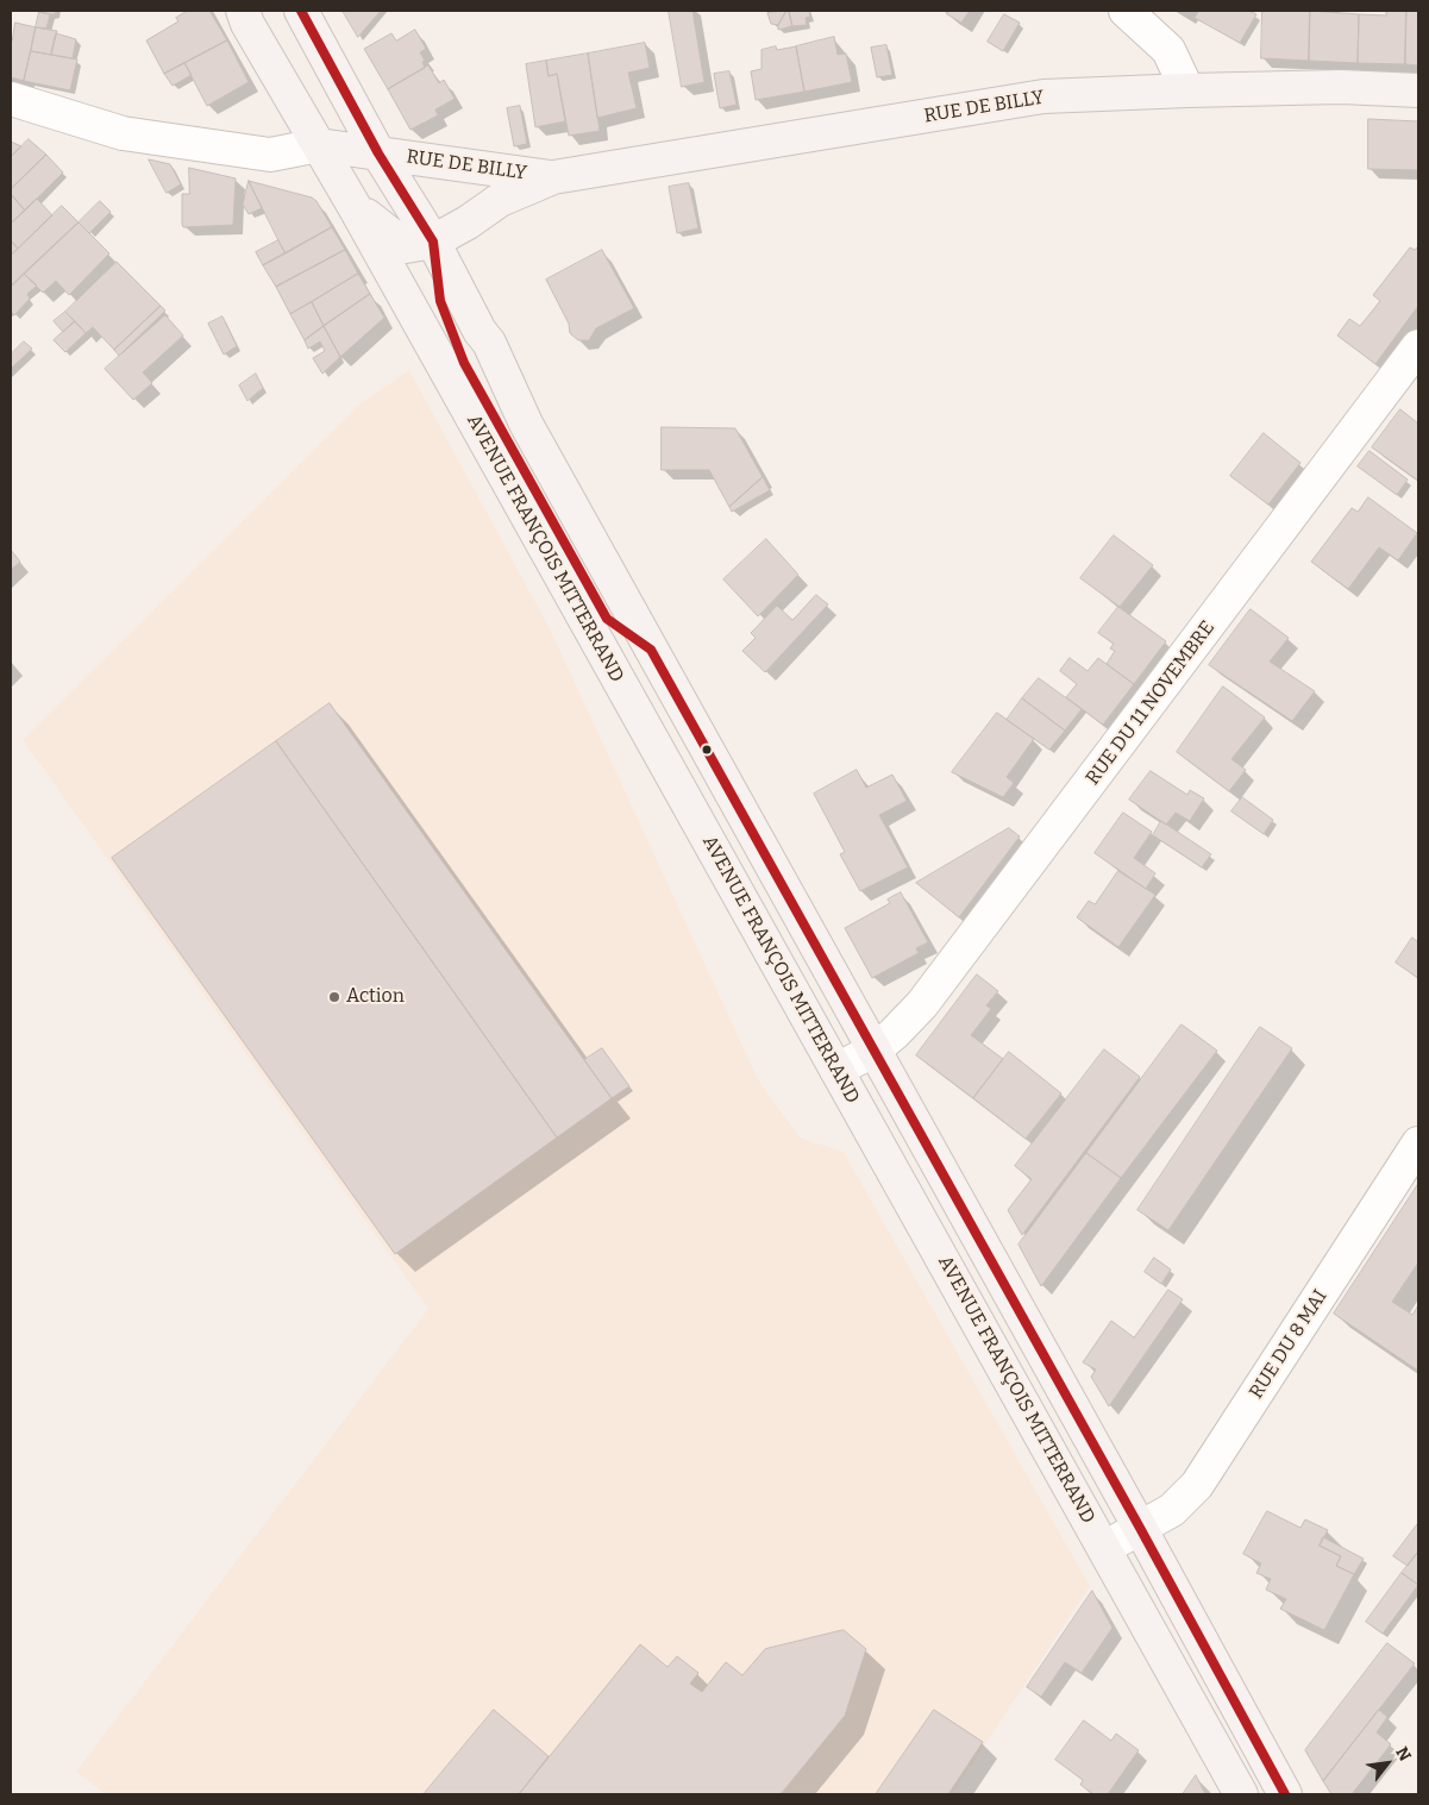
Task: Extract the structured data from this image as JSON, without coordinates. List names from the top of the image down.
{
  "streets": {
    "main road": ["RUE DE BILLY", "AVENUE FRANÇOIS MITTERRAND"],
    "street": ["RUE DU 11 NOVEMBRE", "RUE DU 8 MAI"]
  },
  "crossings": [
    ["RUE DE BILLY", "AVENUE FRANÇOIS MITTERRAND"],
    ["AVENUE FRANÇOIS MITTERRAND", "RUE DU 11 NOVEMBRE"],
    ["AVENUE FRANÇOIS MITTERRAND", "RUE DU 8 MAI"]
  ],
  "places": ["Action"],
  "north": "top right"
}
